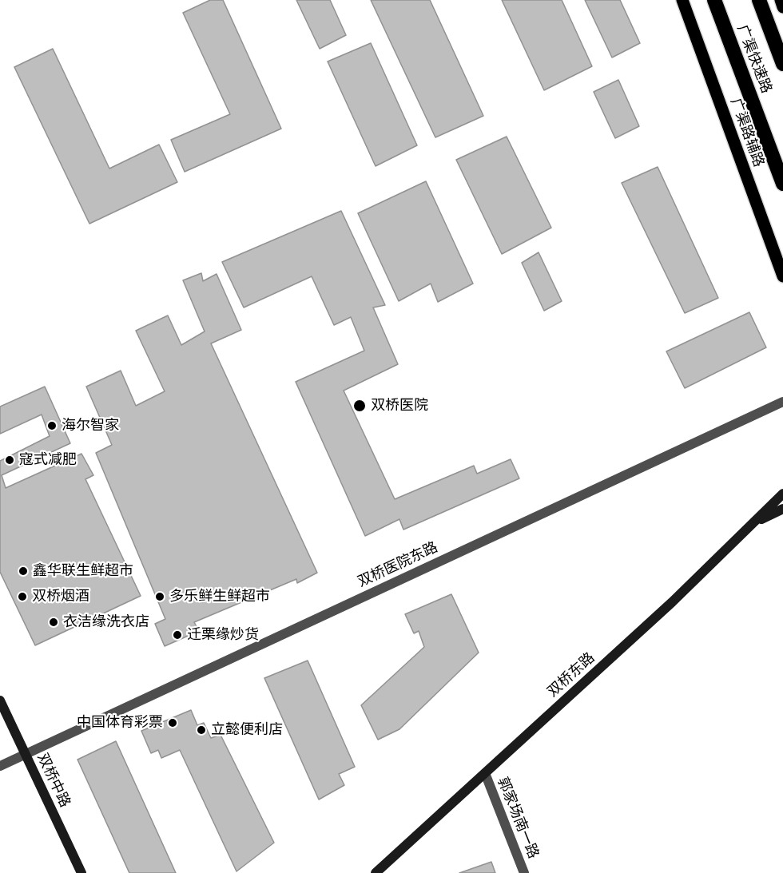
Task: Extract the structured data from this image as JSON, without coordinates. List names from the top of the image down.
{
  "streets": {
    "highway": ["广渠快速路"],
    "main road": ["广渠路辅路"],
    "street": [
      "双桥医院东路",
      "双桥东路",
      "双桥中路",
      "郭家场南一路"
    ]
  },
  "crossings": [
    ["双桥医院东路", "双桥中路"],
    ["双桥东路", "郭家场南一路"]
  ],
  "places": [
    "双桥医院",
    "海尔智家",
    "寇式减肥",
    "鑫华联生鲜超市",
    "双桥烟酒",
    "多乐鲜生鲜超市",
    "衣洁缘洗衣店",
    "迁栗缘炒货",
    "中国体育彩票",
    "立懿便利店"
  ]
}
